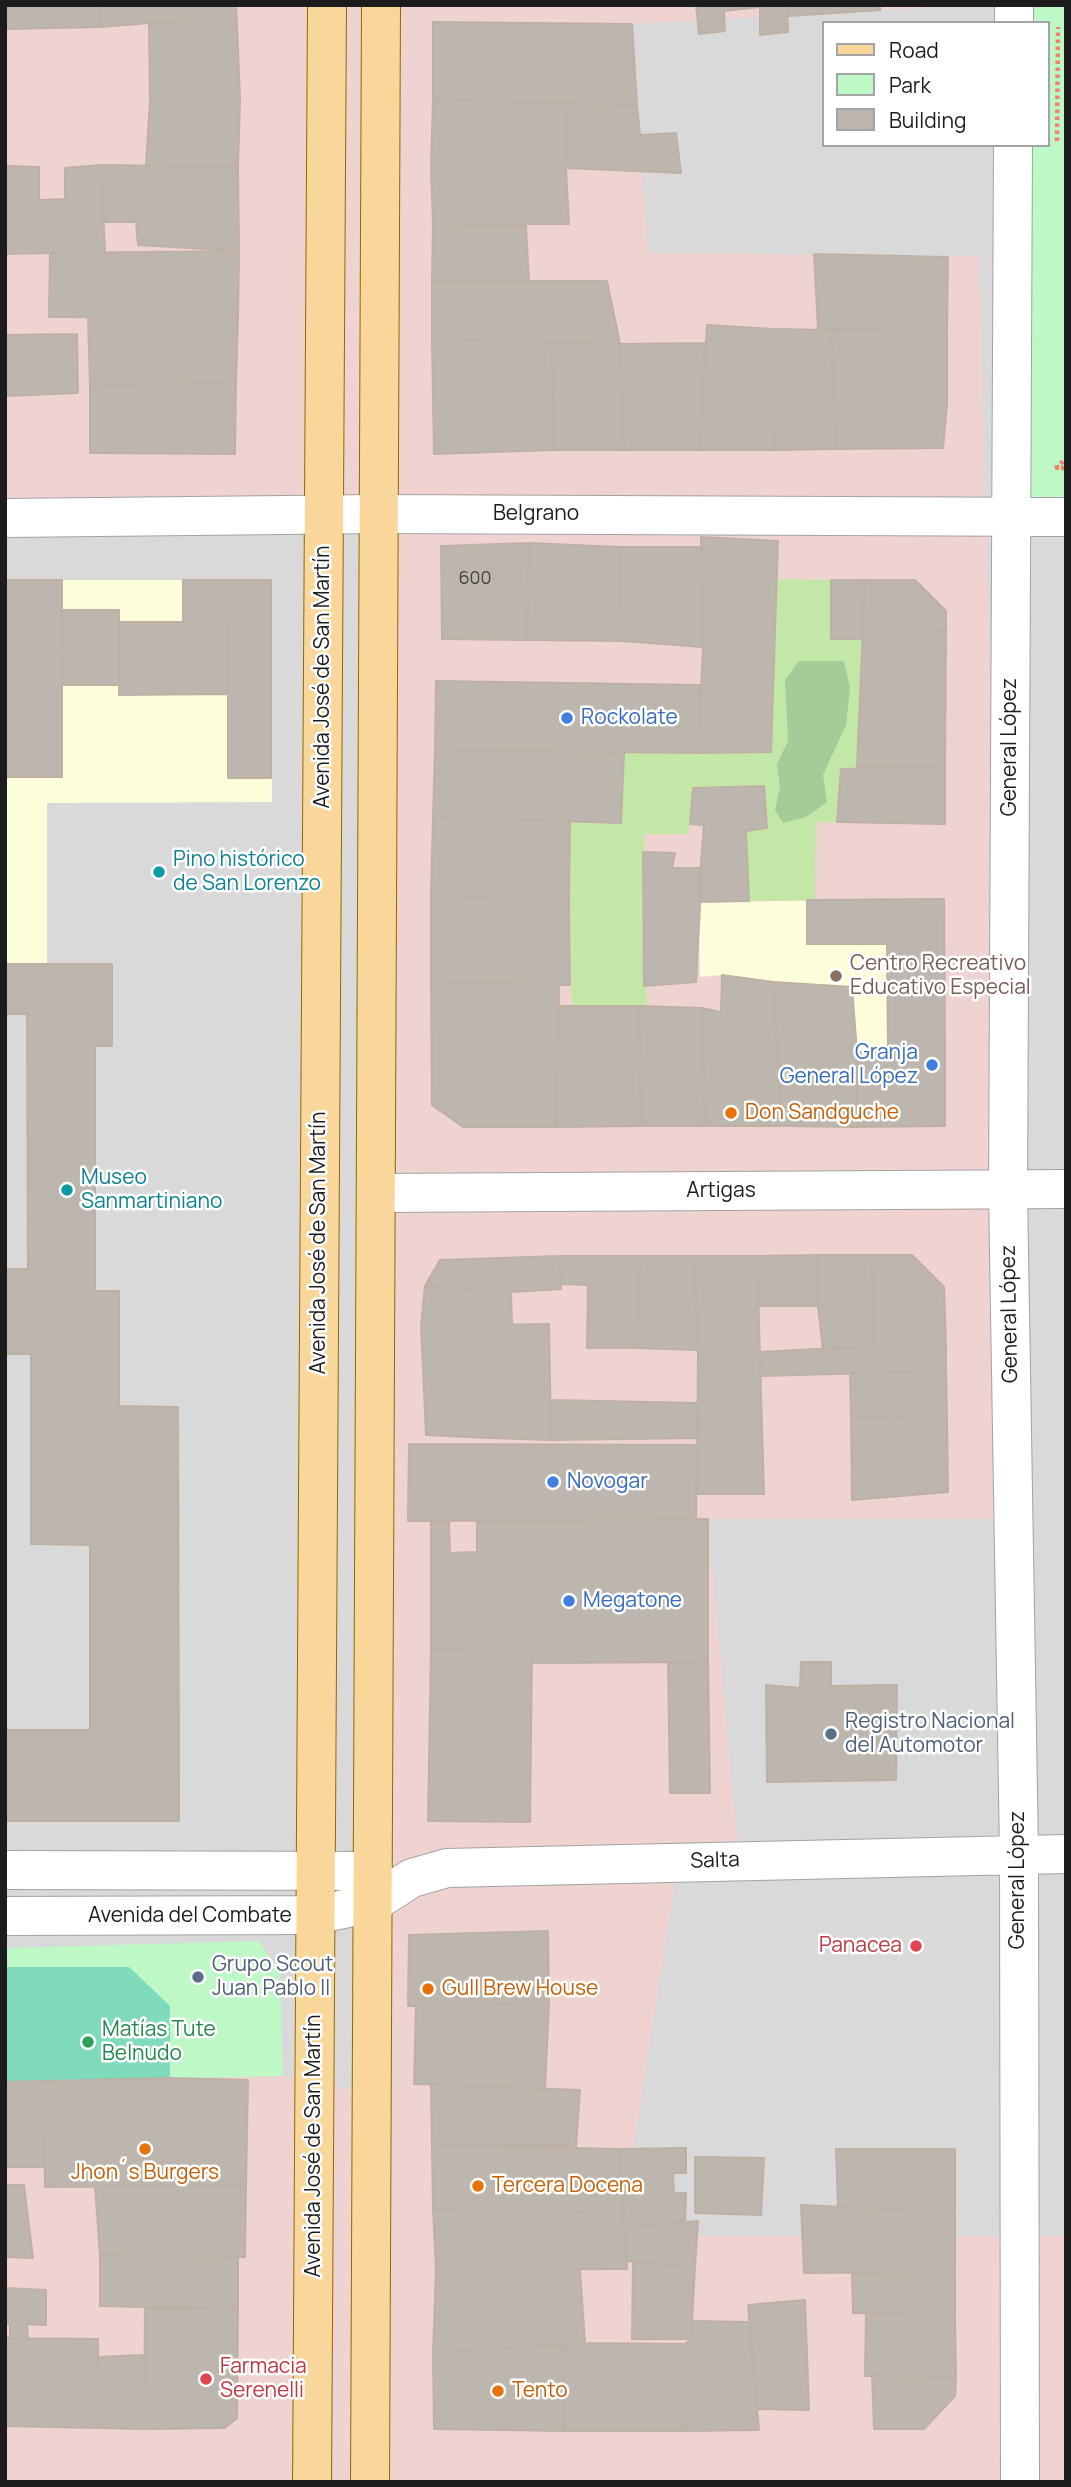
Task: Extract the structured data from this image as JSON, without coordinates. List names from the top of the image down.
{
  "streets": {
    "main road": ["Avenida José de San Martín"],
    "street": [
      "Belgrano",
      "General López",
      "Artigas",
      "Salta",
      "Avenida del Combate"
    ]
  },
  "crossings": [
    ["Belgrano", "Avenida José de San Martín"],
    ["Belgrano", "General López"],
    ["Avenida José de San Martín", "Avenida del Combate"],
    ["General López", "Artigas"],
    ["General López", "Salta"],
    ["Salta", "Avenida del Combate"]
  ],
  "places": [
    "Rockolate",
    "Pino histórico de San Lorenzo",
    "Centro Recreativo Educativo Especial",
    "Granja General López",
    "Don Sandguche",
    "Museo Sanmartiniano",
    "Novogar",
    "Megatone",
    "Registro Nacional del Automotor",
    "Panacea",
    "Grupo Scout Juan Pablo II",
    "Gull Brew House",
    "Matías Tute Belnudo",
    "Jhon´s Burgers",
    "Tercera Docena",
    "Farmacia Serenelli",
    "Tento"
  ],
  "house_numbers": ["600"],
  "legend": ["Road", "Park", "Building"]
}
